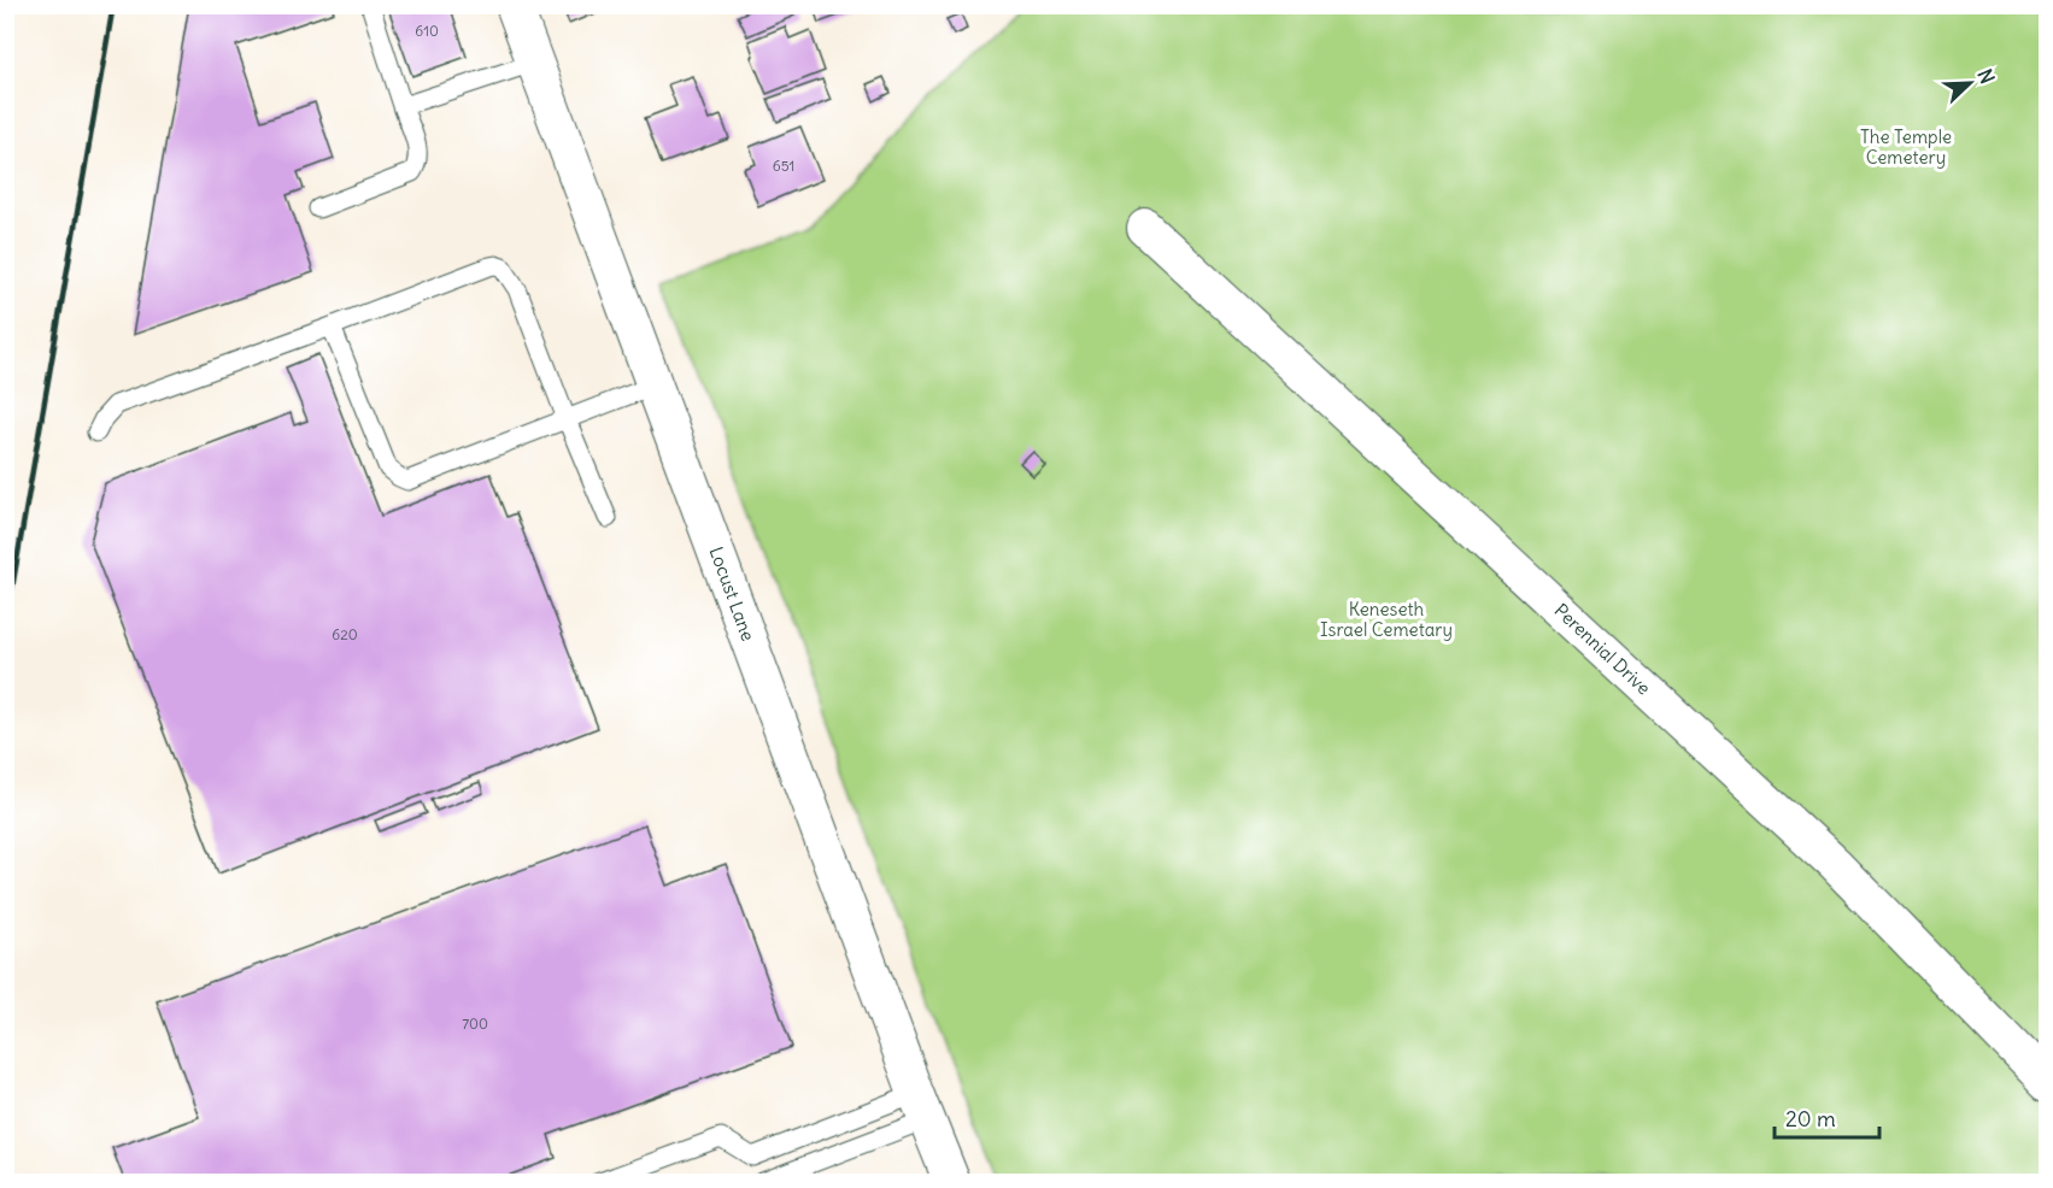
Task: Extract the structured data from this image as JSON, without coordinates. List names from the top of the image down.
{
  "streets": {
    "street": ["Locust Lane", "Perennial Drive"]
  },
  "parks": ["The Temple Cemetery", "Keneseth Israel Cemetary"],
  "house_numbers": [
    "610",
    "651",
    "620",
    "700"
  ],
  "scale_bar": "20 m",
  "north": "top right"
}
